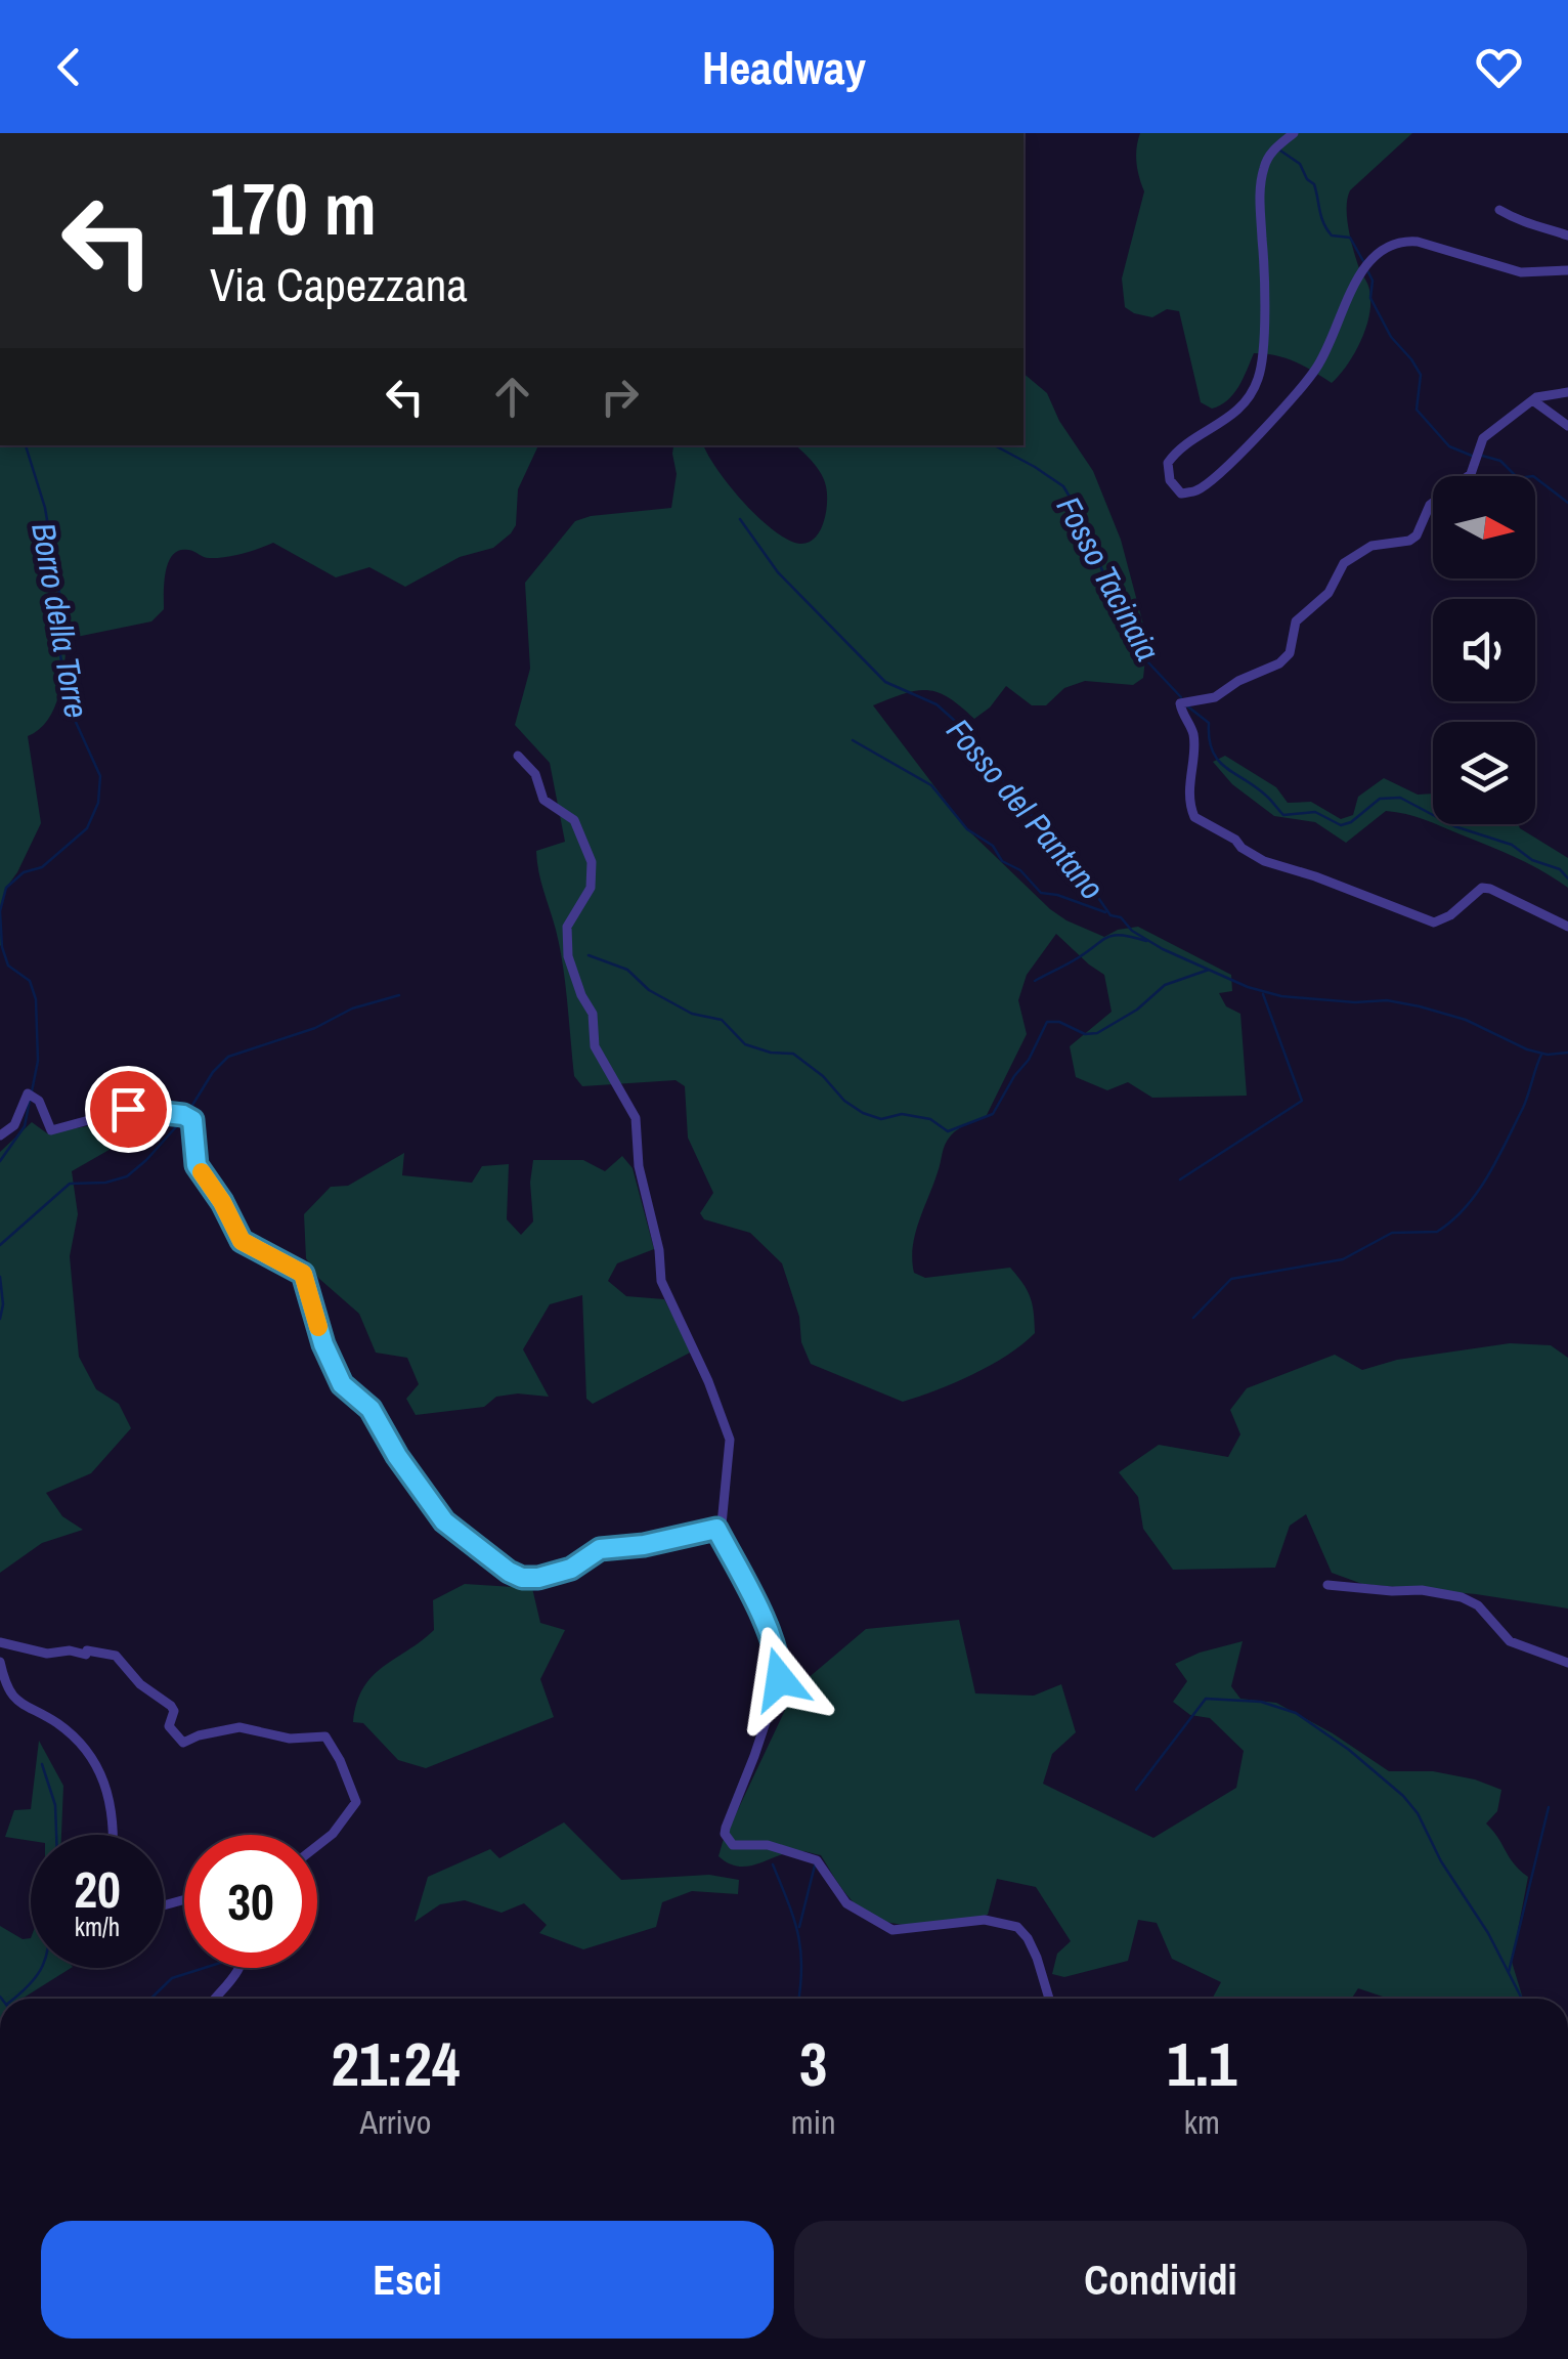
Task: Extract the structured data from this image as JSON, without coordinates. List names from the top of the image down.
{
  "water": ["Fosso Tacinaia", "Borro della Torre", "Fosso del Pantano"],
  "north": "right",
  "page": {
    "header": "Headway",
    "turn": ["170 m", "Via Capezzana"],
    "speed": "20 km/h",
    "limit": "30",
    "eta": [
      "21:24",
      "Arrivo",
      "3",
      "min",
      "1.1",
      "km"
    ],
    "buttons": ["Esci", "Condividi"]
  }
}
